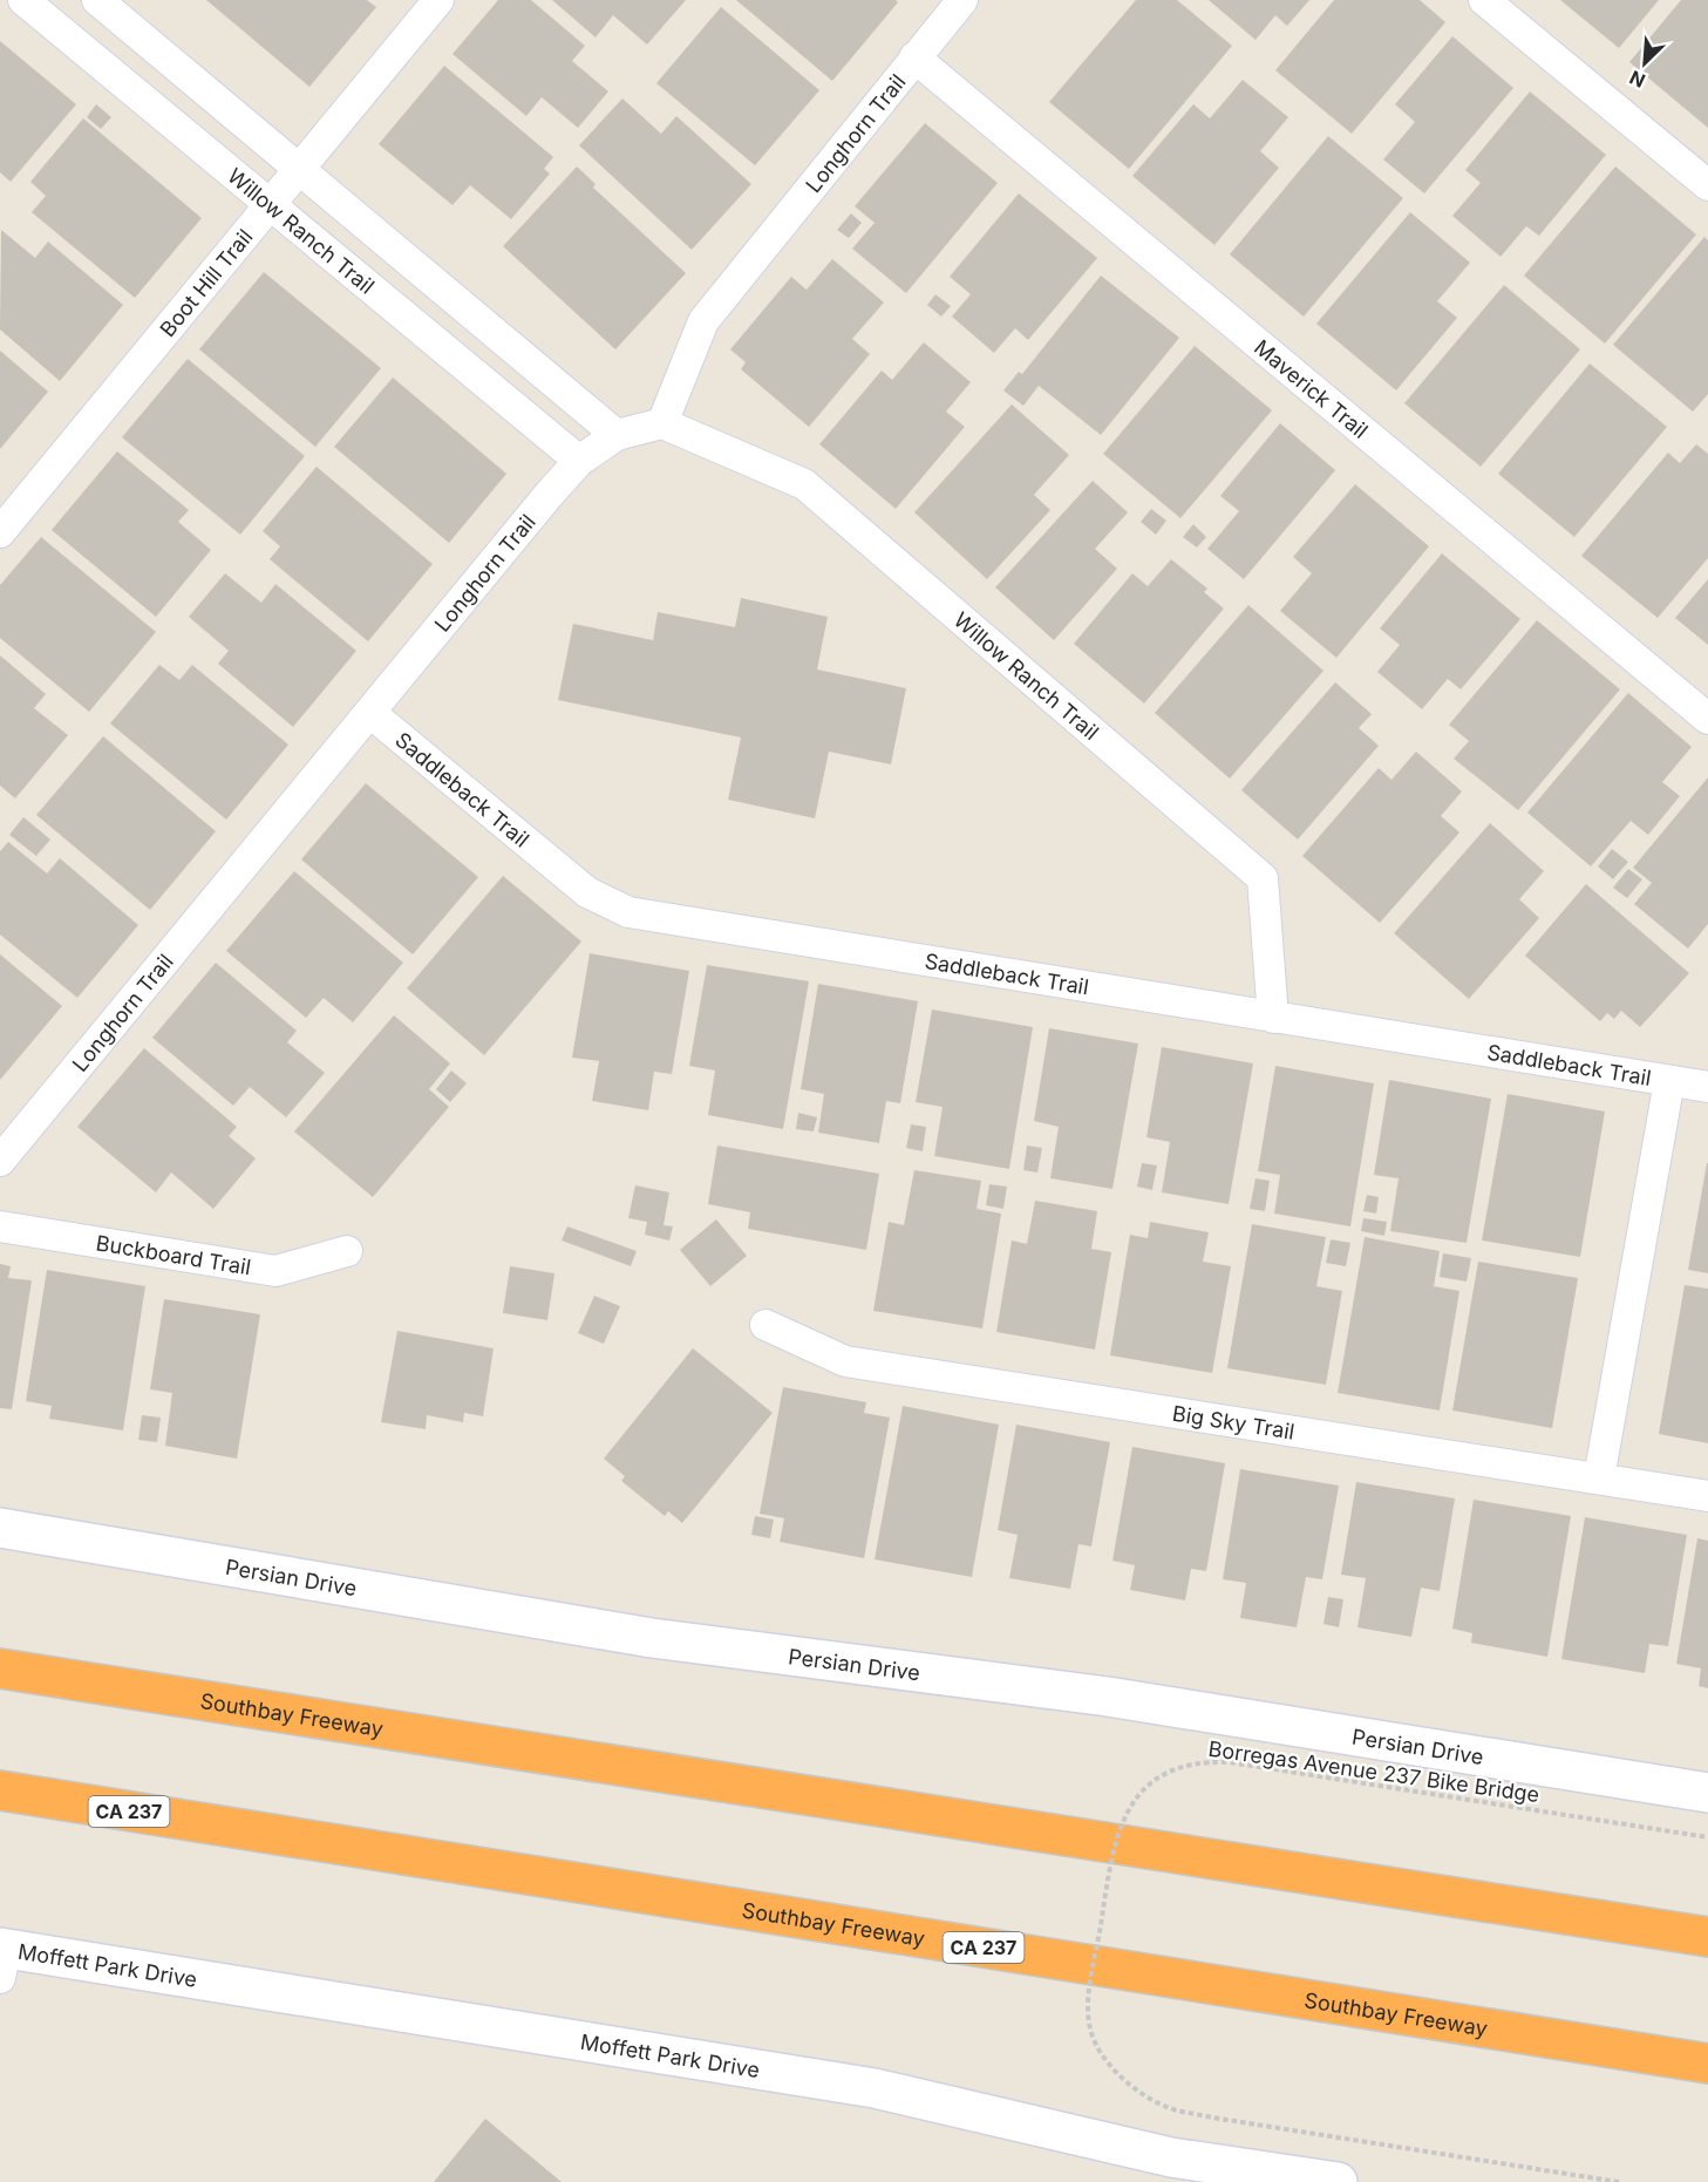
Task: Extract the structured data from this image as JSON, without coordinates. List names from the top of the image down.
{
  "streets": {
    "highway": ["Southbay Freeway", "CA 237"],
    "street": ["Persian Drive", "Moffett Park Drive"],
    "lane": [
      "Longhorn Trail",
      "Willow Ranch Trail",
      "Boot Hill Trail",
      "Maverick Trail",
      "Saddleback Trail",
      "Buckboard Trail",
      "Big Sky Trail"
    ],
    "path": ["Borregas Avenue 237 Bike Bridge"]
  },
  "crossings": [
    ["Longhorn Trail", "Willow Ranch Trail"],
    ["Longhorn Trail", "Maverick Trail"],
    ["Longhorn Trail", "Saddleback Trail"],
    ["Willow Ranch Trail", "Boot Hill Trail"],
    ["Willow Ranch Trail", "Saddleback Trail"]
  ],
  "north": "bottom left"
}
